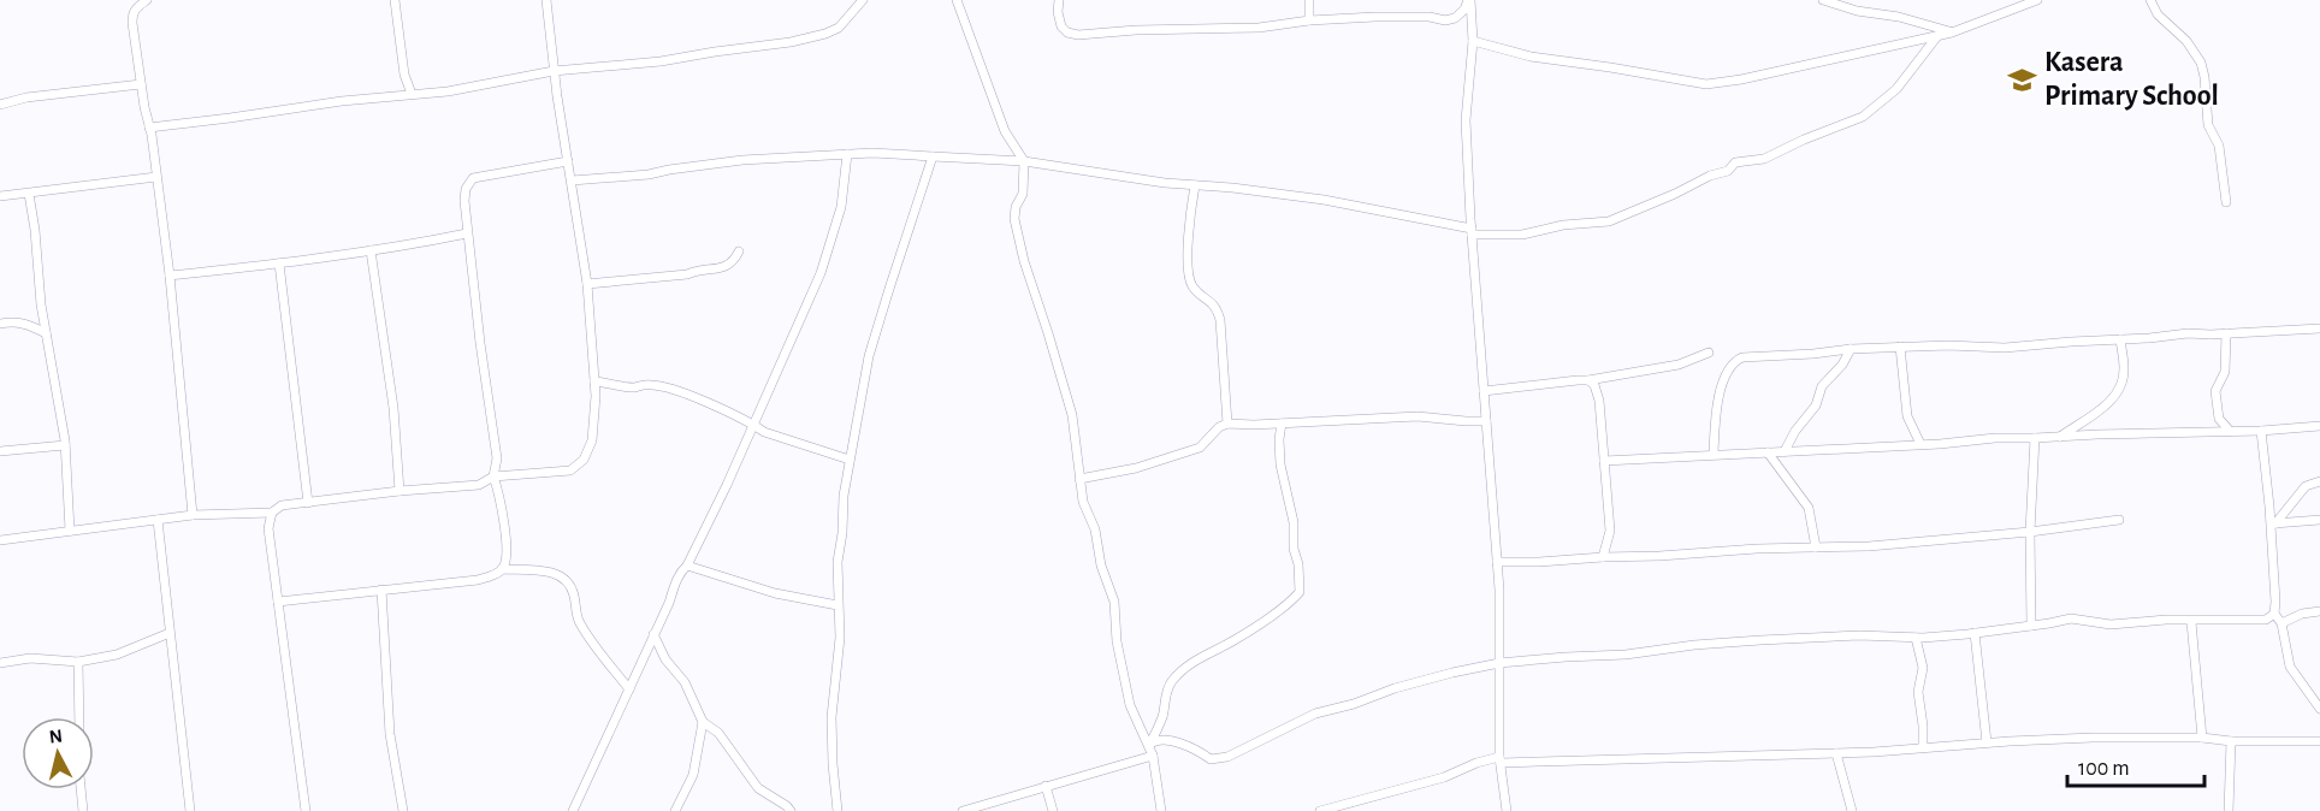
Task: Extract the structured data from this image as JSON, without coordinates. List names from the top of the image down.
{
  "places": {
    "school or university": ["Kasera Primary School"]
  },
  "scale_bar": "100 m",
  "north": "top"
}
